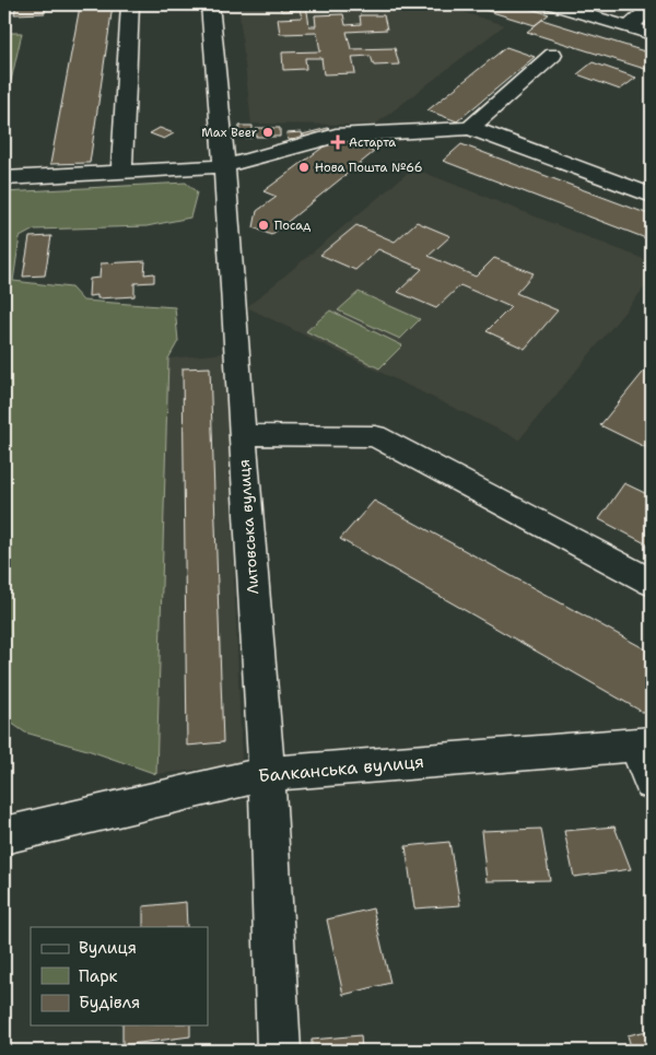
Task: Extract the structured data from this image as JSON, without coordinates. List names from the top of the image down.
{
  "streets": {
    "street": ["Литовська вулиця", "Балканська вулиця"]
  },
  "crossings": [
    ["Литовська вулиця", "Балканська вулиця"]
  ],
  "places": {
    "other": ["Max Beer", "Нова Пошта №66", "Посад"],
    "health": ["Астарта"]
  },
  "legend": ["Вулиця", "Парк", "Будівля"]
}
